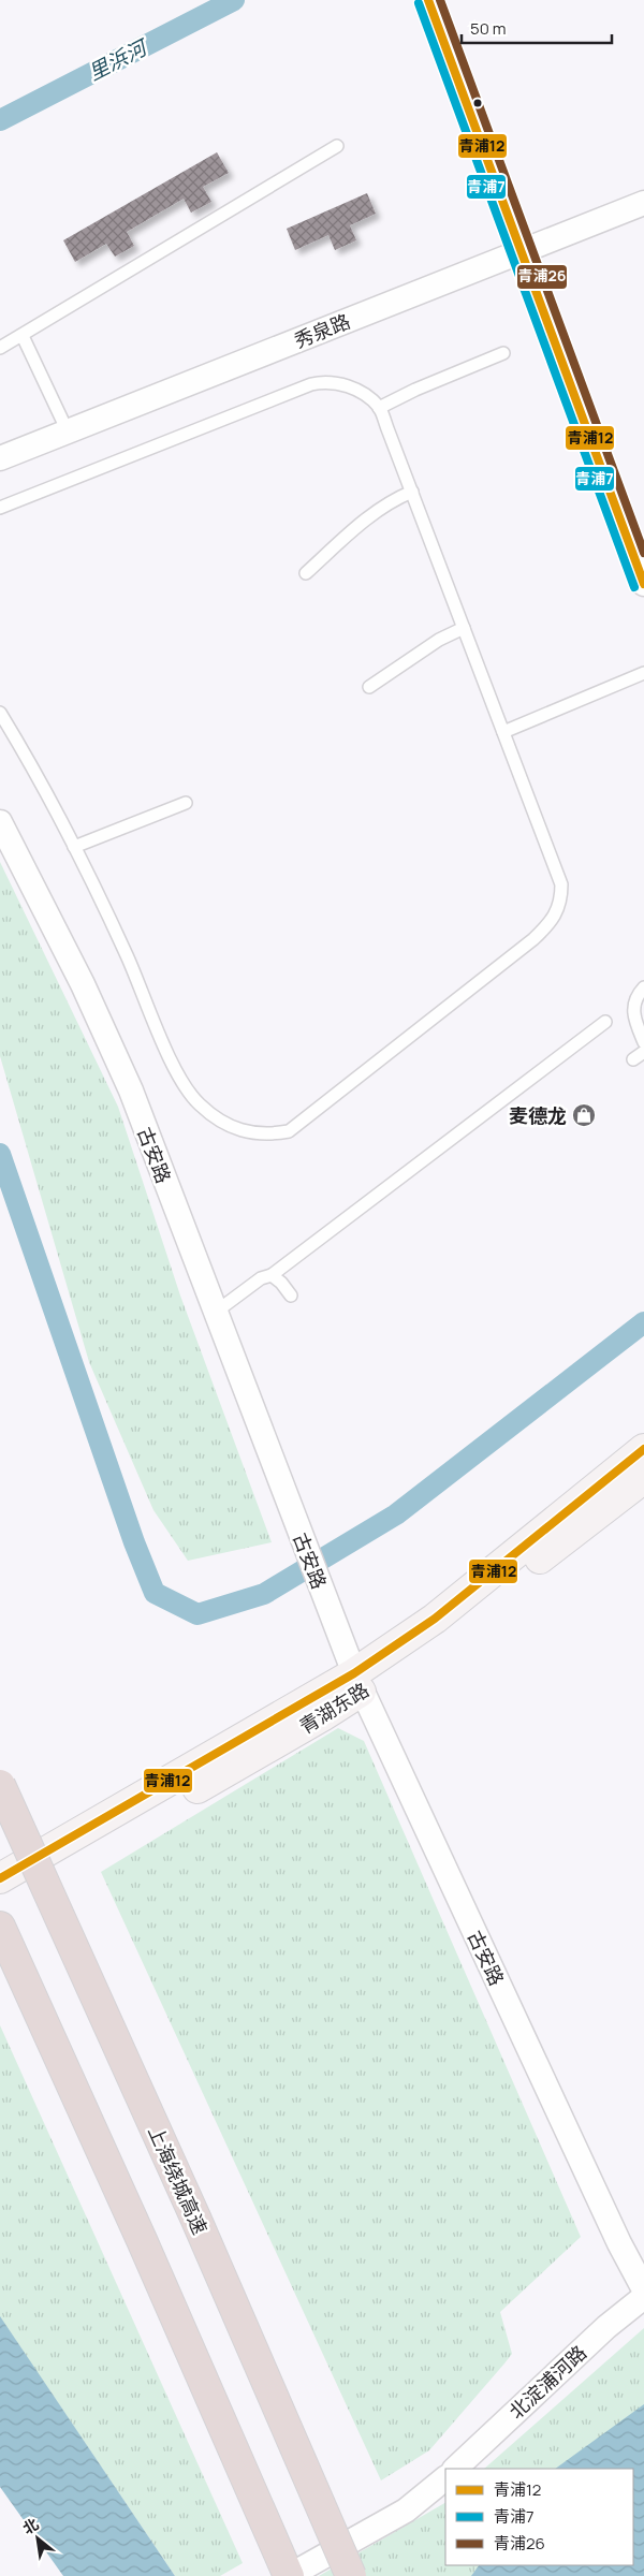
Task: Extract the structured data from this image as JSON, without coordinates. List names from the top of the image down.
{
  "streets": {
    "highway": ["上海绕城高速"],
    "main road": ["青湖东路"],
    "street": ["秀泉路", "古安路", "北淀浦河路"]
  },
  "crossings": [
    ["古安路", "青湖东路"]
  ],
  "water": ["里浜河"],
  "places": {
    "shop": ["麦德龙"]
  },
  "lines": ["transit line 青浦12", "transit line 青浦26", "transit line 青浦7"],
  "legend": ["青浦12", "青浦7", "青浦26"],
  "scale_bar": "50 m",
  "north": "top left"
}
